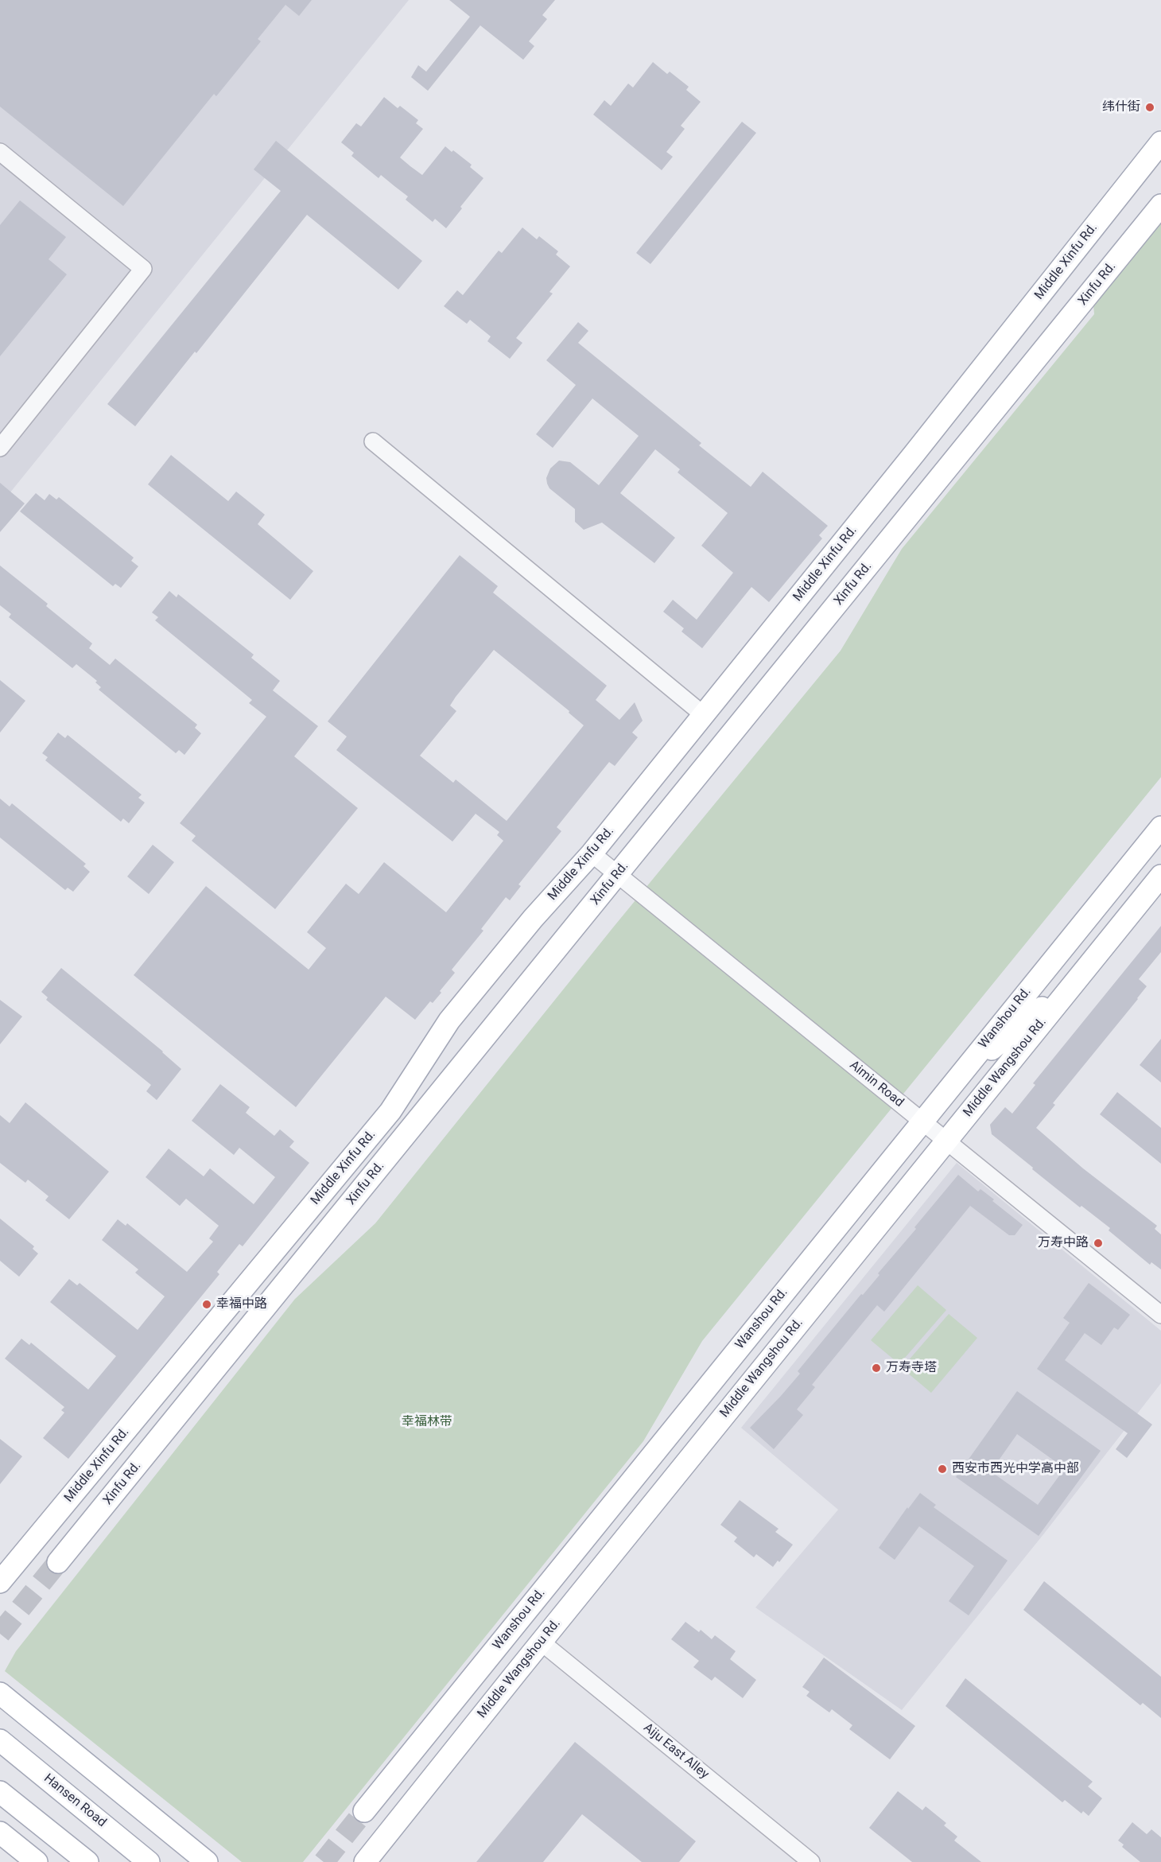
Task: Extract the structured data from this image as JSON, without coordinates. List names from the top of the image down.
{
  "streets": {
    "main road": [
      "Middle Xinfu Rd.",
      "Xinfu Rd.",
      "Wanshou Rd.",
      "Middle Wangshou Rd.",
      "Hansen Road"
    ],
    "street": ["Aimin Road", "Aiju East Alley"]
  },
  "crossings": [
    ["Middle Xinfu Rd.", "Aimin Road"],
    ["Xinfu Rd.", "Aimin Road"],
    ["Wanshou Rd.", "Aimin Road"],
    ["Middle Wangshou Rd.", "Aimin Road"],
    ["Middle Wangshou Rd.", "Aiju East Alley"]
  ],
  "parks": ["幸福林带"],
  "places": [
    "纬什街",
    "万寿中路",
    "幸福中路",
    "万寿寺塔",
    "西安市西光中学高中部"
  ]
}
